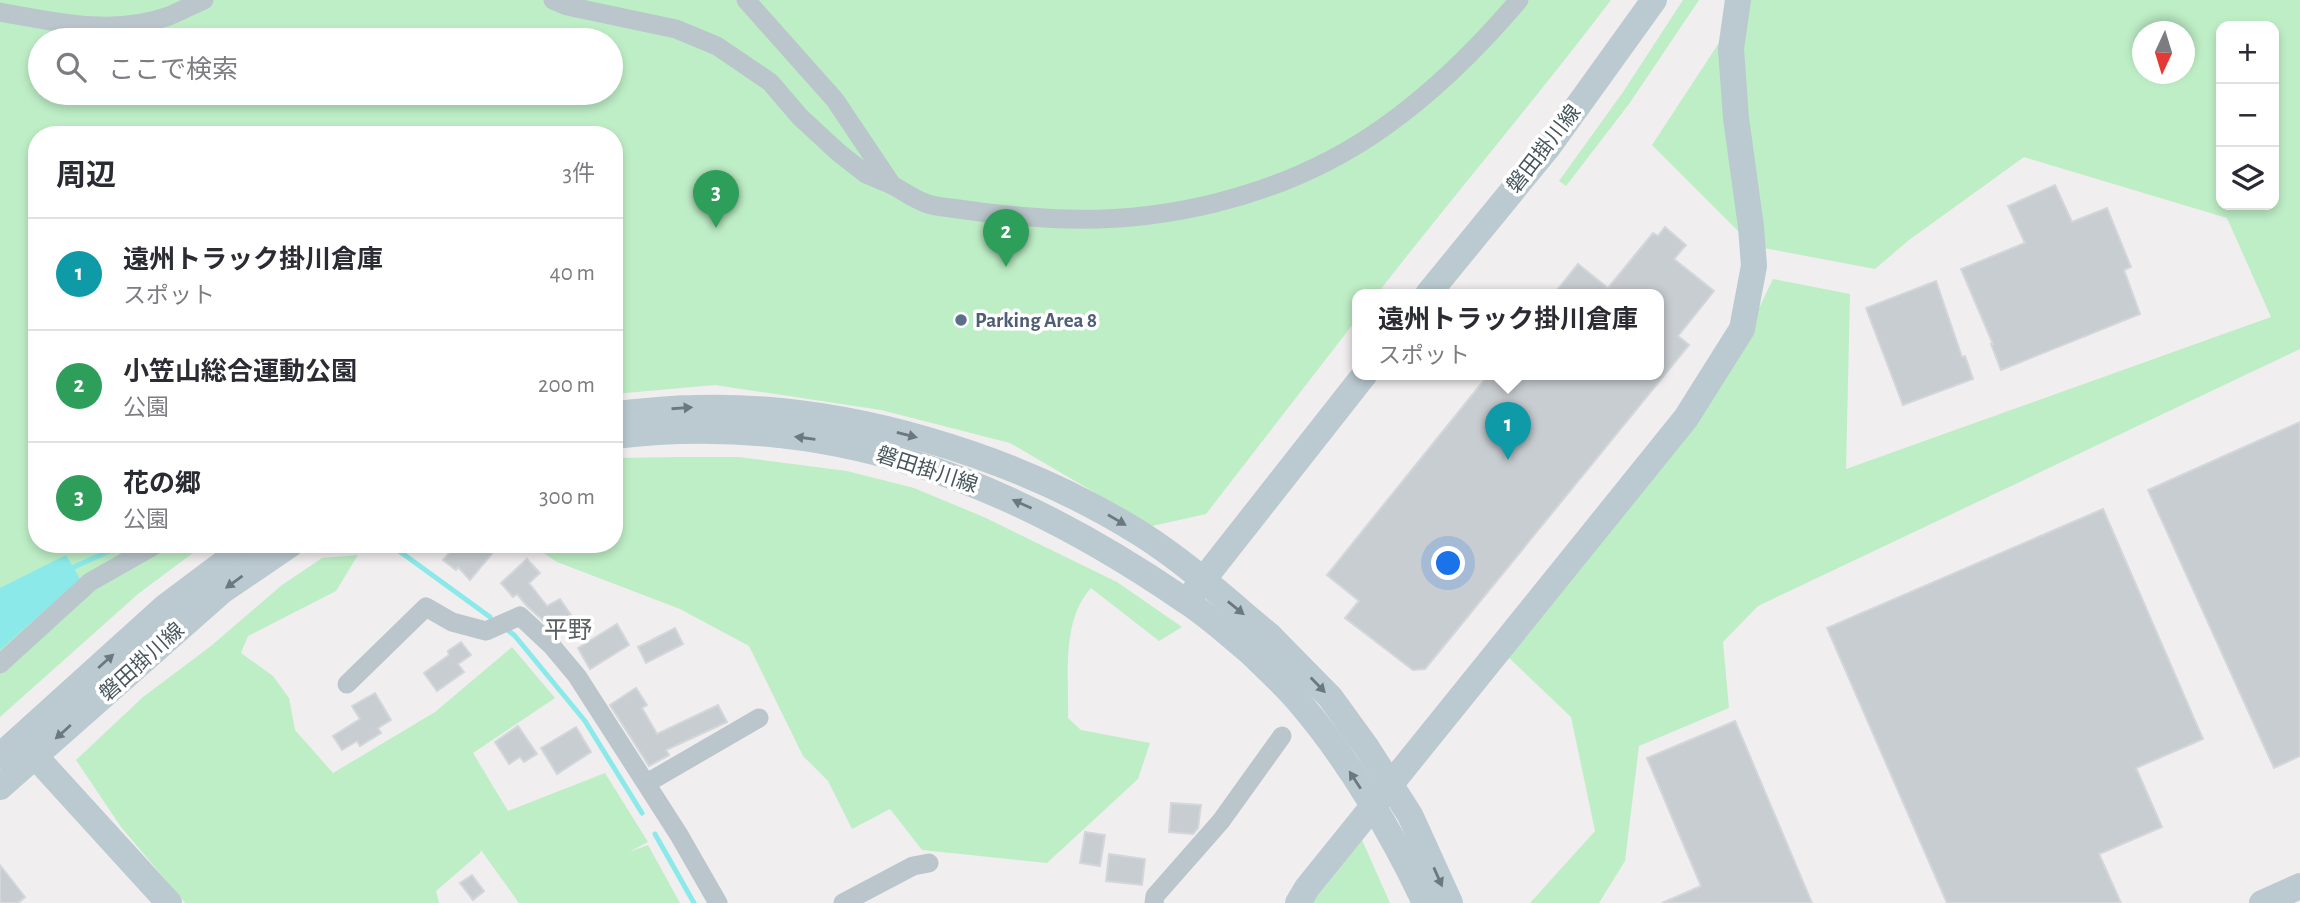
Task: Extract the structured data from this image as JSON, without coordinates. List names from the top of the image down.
{
  "streets": {
    "main road": ["磐田掛川線"]
  },
  "districts": ["平野"],
  "places": ["Parking Area 8"],
  "north": "bottom",
  "page": {
    "map_buttons": ["+", "−"],
    "search": "ここで検索",
    "heading": ["周辺", "3件"],
    "pins": ["3", "2", "1"],
    "list": [
      {
        "mark": "1",
        "name": "遠州トラック掛川倉庫",
        "note": "スポット",
        "value": "40 m"
      },
      {
        "mark": "2",
        "name": "小笠山総合運動公園",
        "note": "公園",
        "value": "200 m"
      },
      {
        "mark": "3",
        "name": "花の郷",
        "note": "公園",
        "value": "300 m"
      }
    ],
    "popup": ["遠州トラック掛川倉庫", "スポット"]
  }
}
